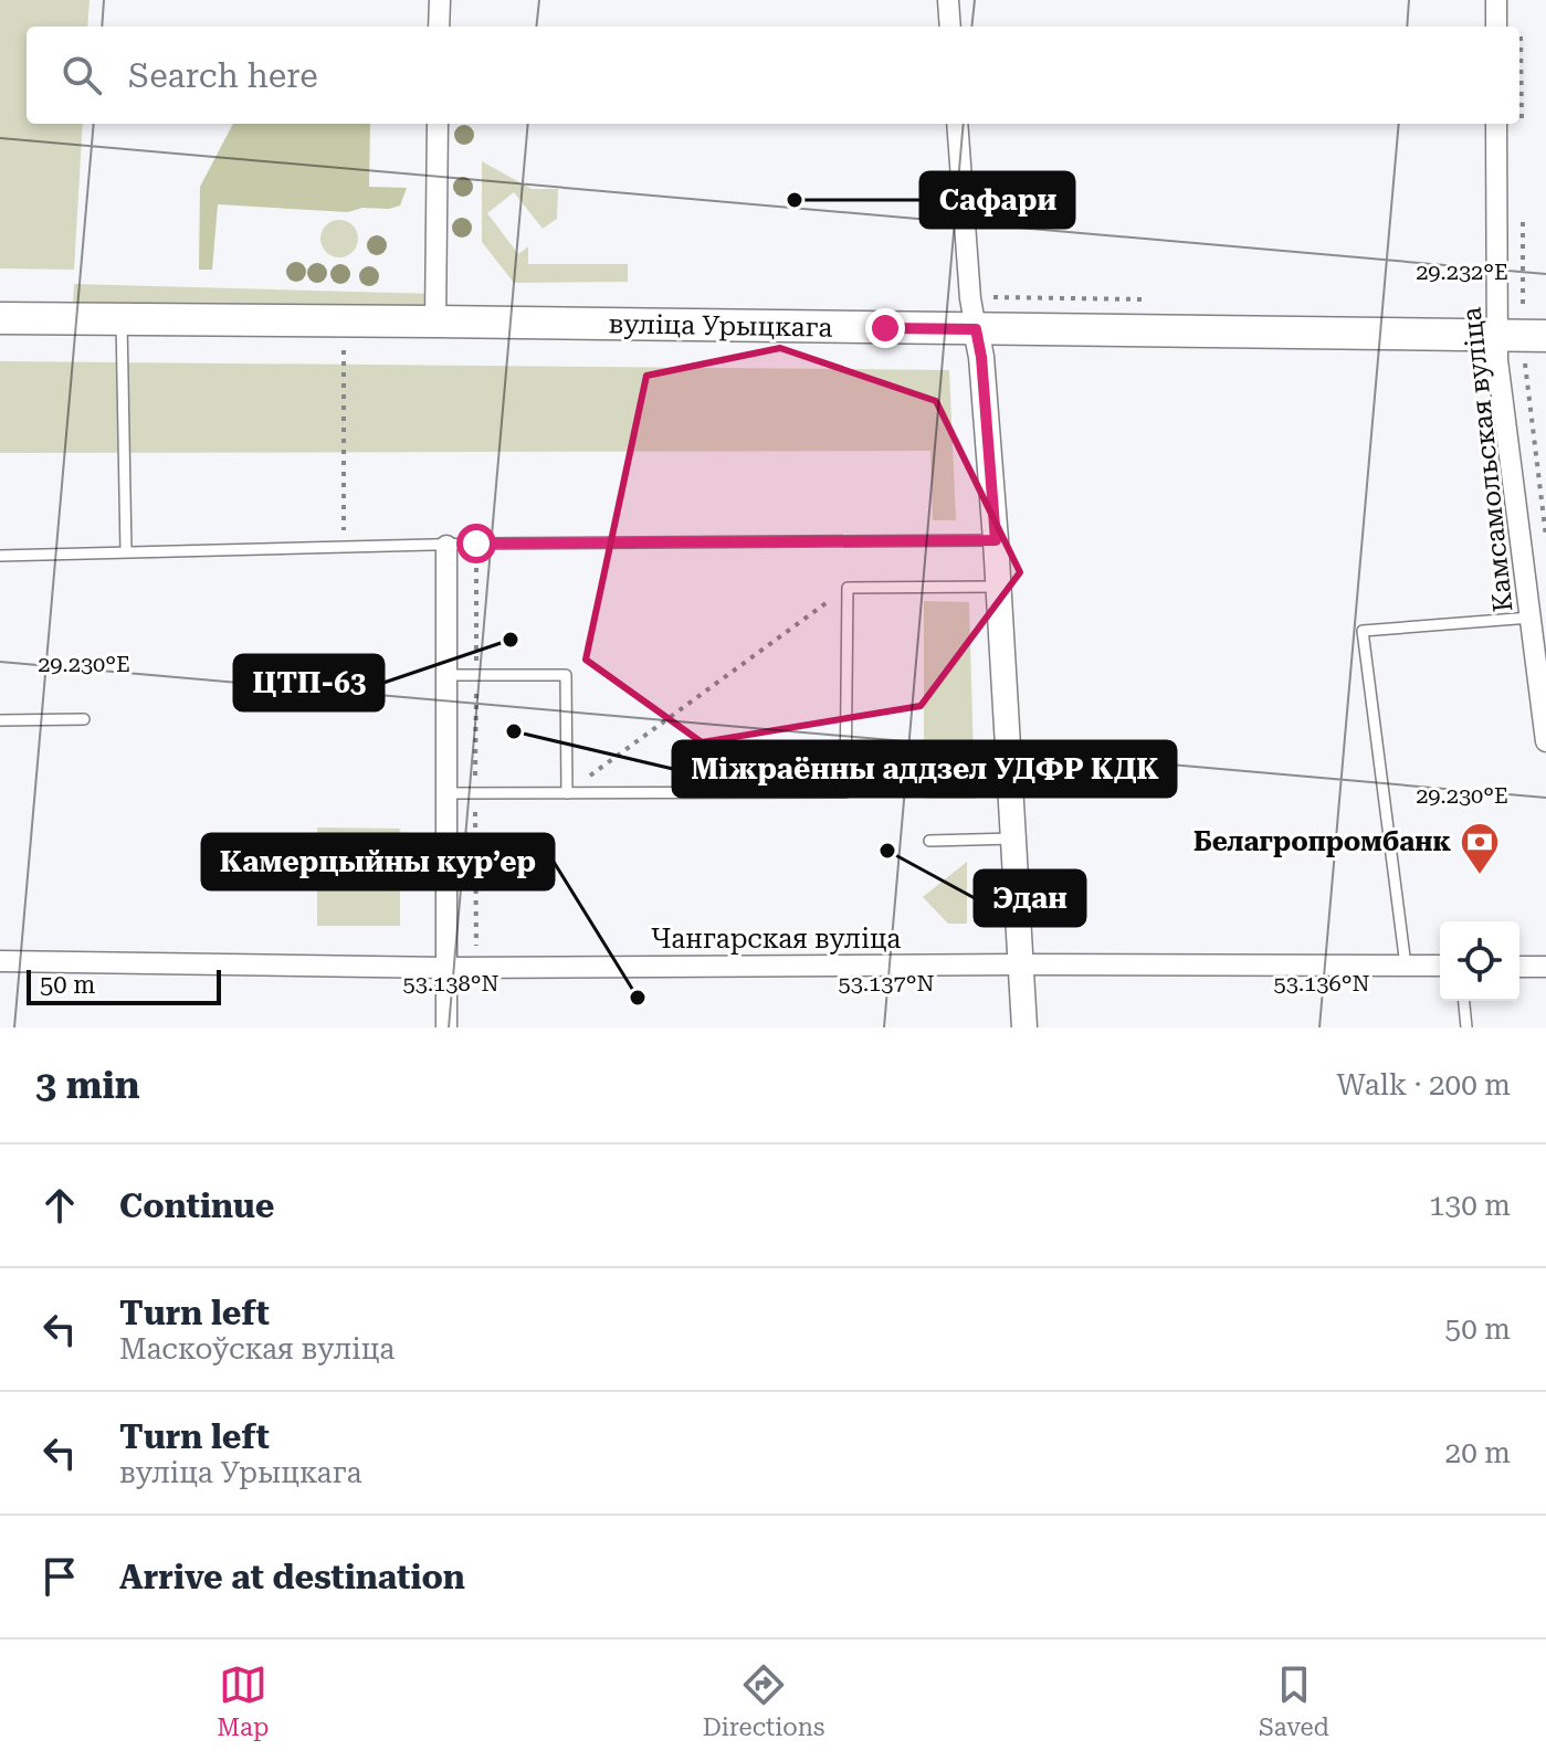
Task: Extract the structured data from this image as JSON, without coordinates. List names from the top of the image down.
{
  "streets": {
    "main road": ["вуліца Урыцкага"],
    "street": ["Камсамольская вуліца", "Чангарская вуліца"]
  },
  "crossings": [
    ["вуліца Урыцкага", "Камсамольская вуліца"]
  ],
  "places": {
    "other": [
      "Сафари",
      "ЦТП-63",
      "Міжраённы аддзел УДФР КДК",
      "Эдан",
      "Камерцыйны курʼер"
    ],
    "bank": ["Белагропромбанк"]
  },
  "scale_bar": "50 m",
  "page": {
    "search": "Search here",
    "scale": "50 m",
    "heading": ["3 min", "Walk · 200 m"],
    "list": [
      ["Continue", "130 m"],
      ["Turn left", "Маскоўская вуліца", "50 m"],
      ["Turn left", "вуліца Урыцкага", "20 m"],
      "Arrive at destination"
    ],
    "nav": ["Map", "Directions", "Saved"]
  },
  "coordinates": [
    "29.232°E",
    "29.230°E",
    "53.138°N",
    "53.137°N",
    "53.136°N"
  ]
}
